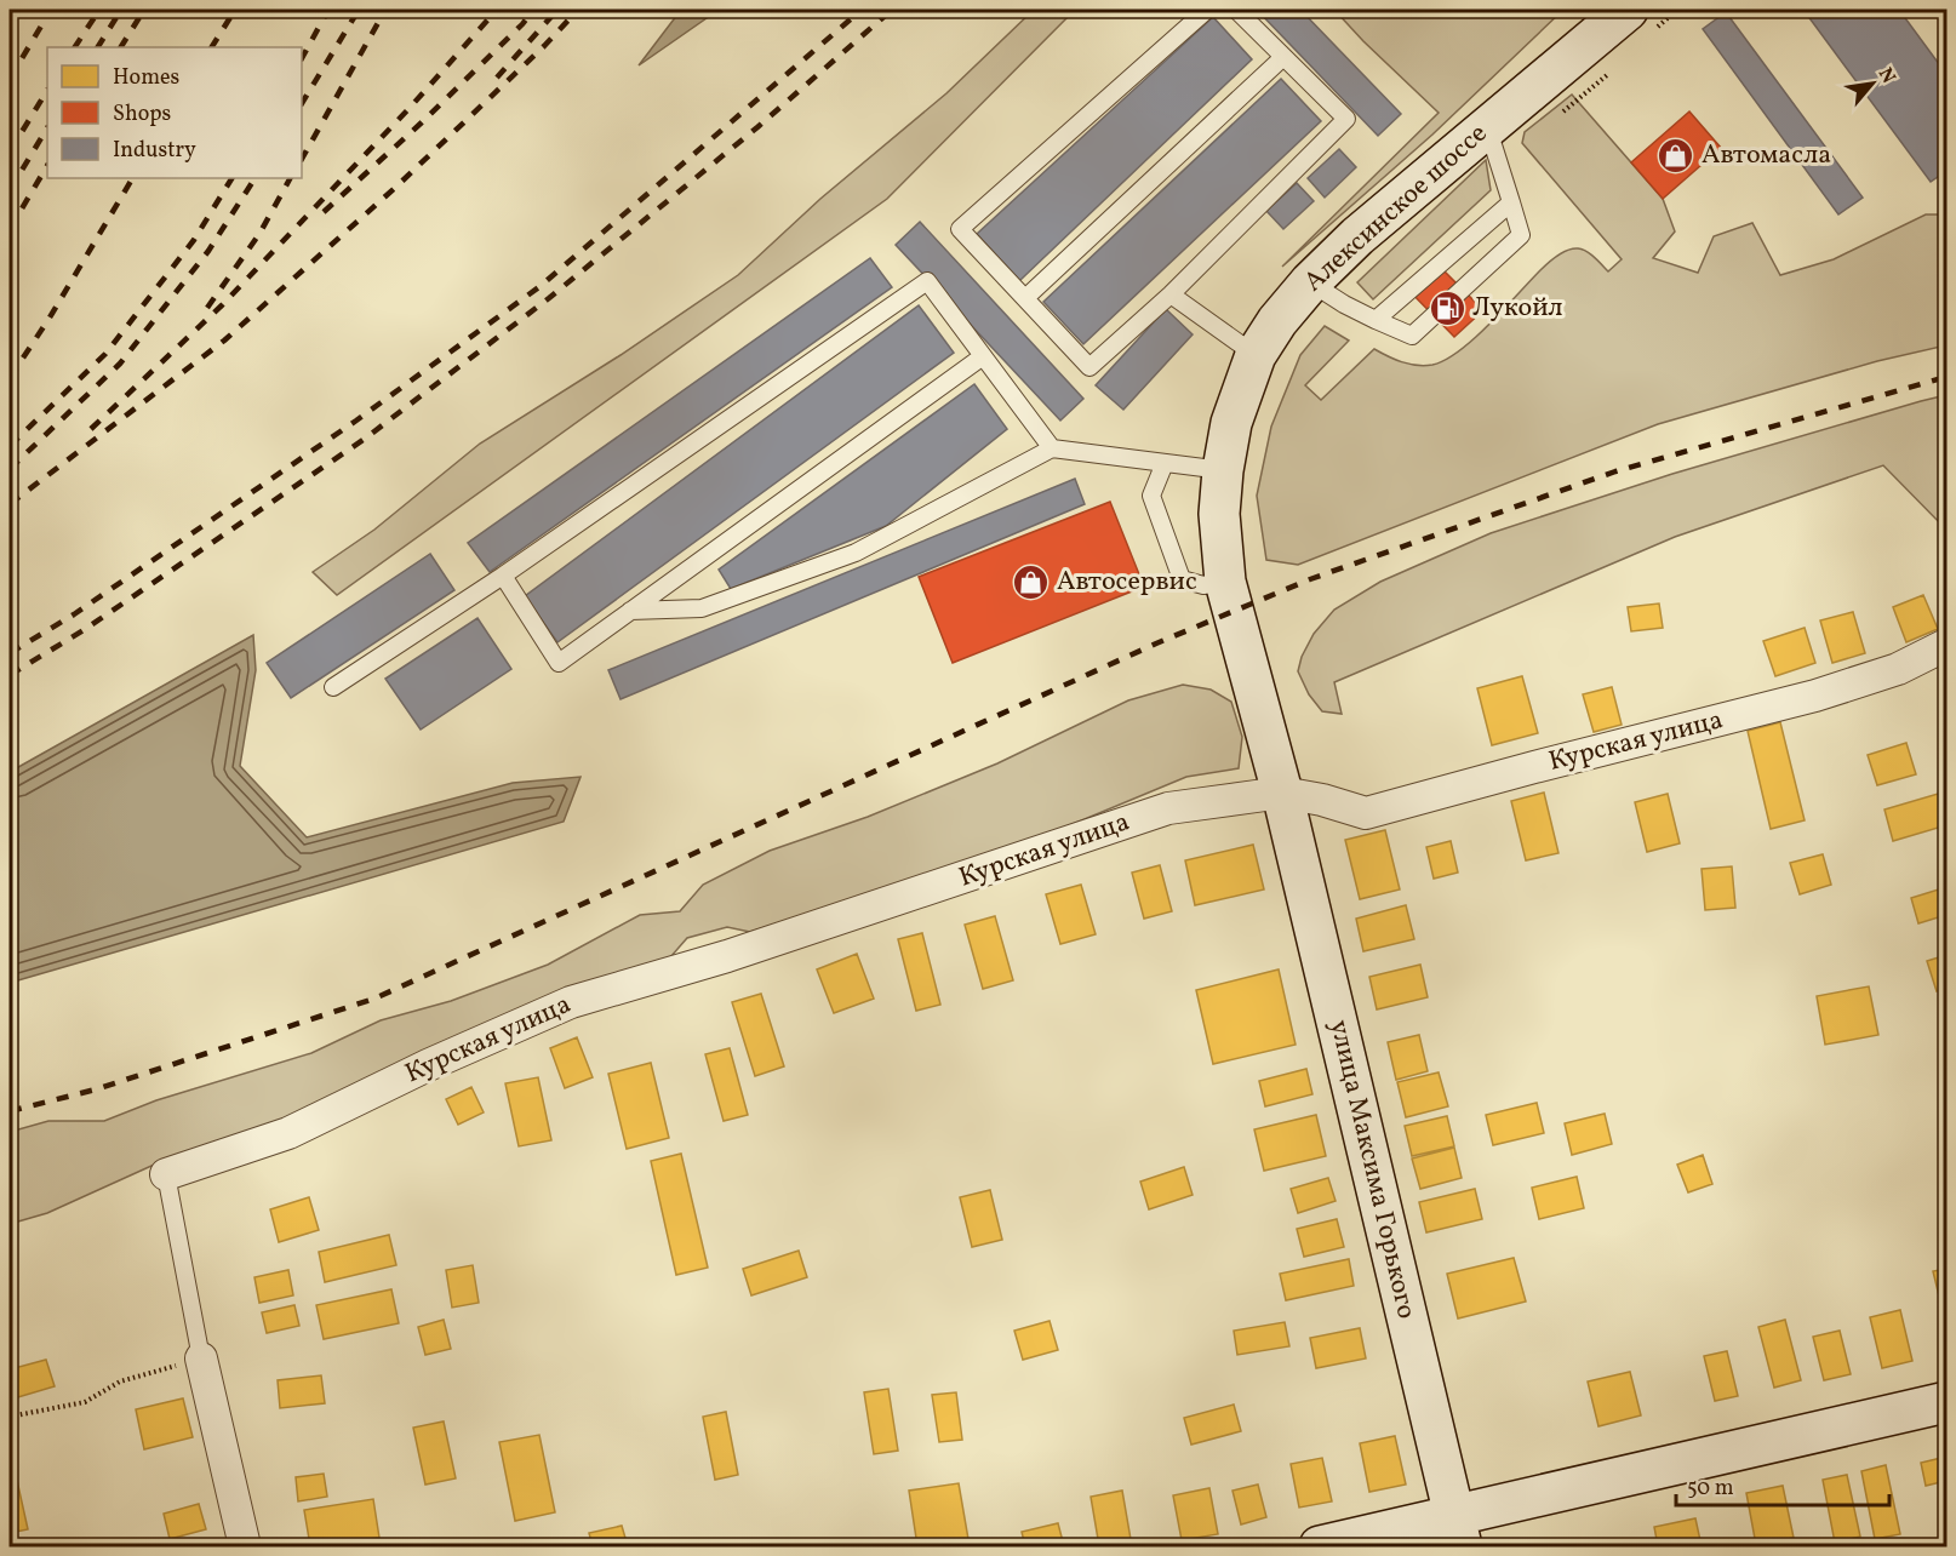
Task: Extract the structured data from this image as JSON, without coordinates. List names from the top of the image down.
{
  "streets": {
    "main road": ["Алексинское шоссе", "улица Максима Горького"],
    "street": ["Курская улица"]
  },
  "crossings": [
    ["Алексинское шоссе", "Курская улица"],
    ["Алексинское шоссе", "улица Максима Горького"],
    ["Курская улица", "улица Максима Горького"]
  ],
  "places": {
    "shop": ["Автомасла", "Автосервис"],
    "fuel station": ["Лукойл"]
  },
  "legend": ["Homes", "Shops", "Industry"],
  "scale_bar": "50 m",
  "north": "top right"
}
